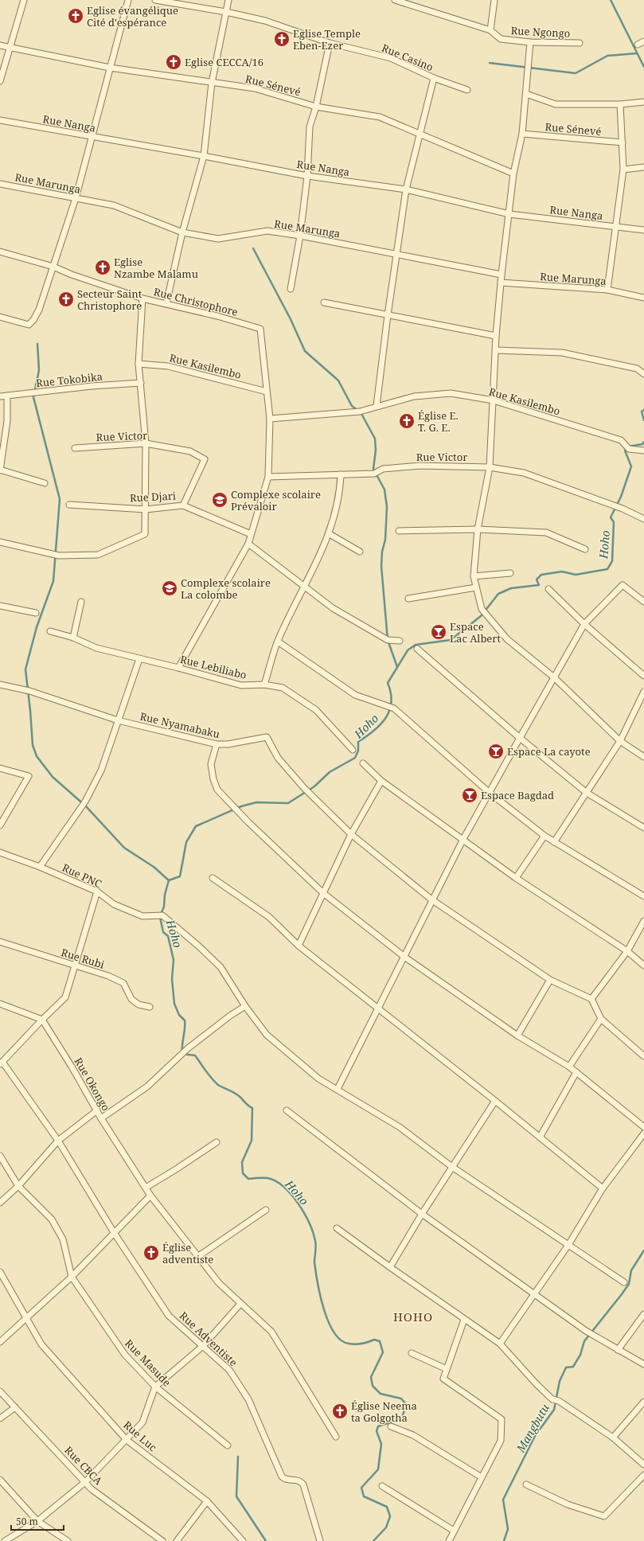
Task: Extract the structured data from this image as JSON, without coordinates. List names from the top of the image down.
{
  "streets": {
    "street": [
      "Rue Ngongo",
      "Rue Casino",
      "Rue Sénevé",
      "Rue Nanga",
      "Rue Marunga",
      "Rue Christophore",
      "Rue Kasilembo",
      "Rue Tokobika",
      "Rue Victor",
      "Rue Djari",
      "Rue Lebiliabo",
      "Rue Nyamabaku",
      "Rue PNC",
      "Rue Rubi",
      "Rue Okongo",
      "Rue Adventiste",
      "Rue Masude",
      "Rue Luc",
      "Rue CBCA"
    ]
  },
  "crossings": [
    ["Rue Christophore", "Rue Kasilembo"],
    ["Rue Victor", "Rue Djari"]
  ],
  "districts": ["HOHO"],
  "water": ["Hoho", "Mangbutu"],
  "places": {
    "church": [
      "Eglise évangélique Cité d'espérance",
      "Eglise Temple Eben-Ezer",
      "Eglise CECCA/16",
      "Eglise Nzambe Malamu",
      "Secteur Saint Christophore",
      "Église E. T. G. E.",
      "Église adventiste",
      "Église Neema ta Golgotha"
    ],
    "school or university": ["Complexe scolaire Prévaloir", "Complexe scolaire La colombe"],
    "bar": ["Espace Lac Albert", "Espace La cayote", "Espace Bagdad"]
  },
  "scale_bar": "50 m"
}
